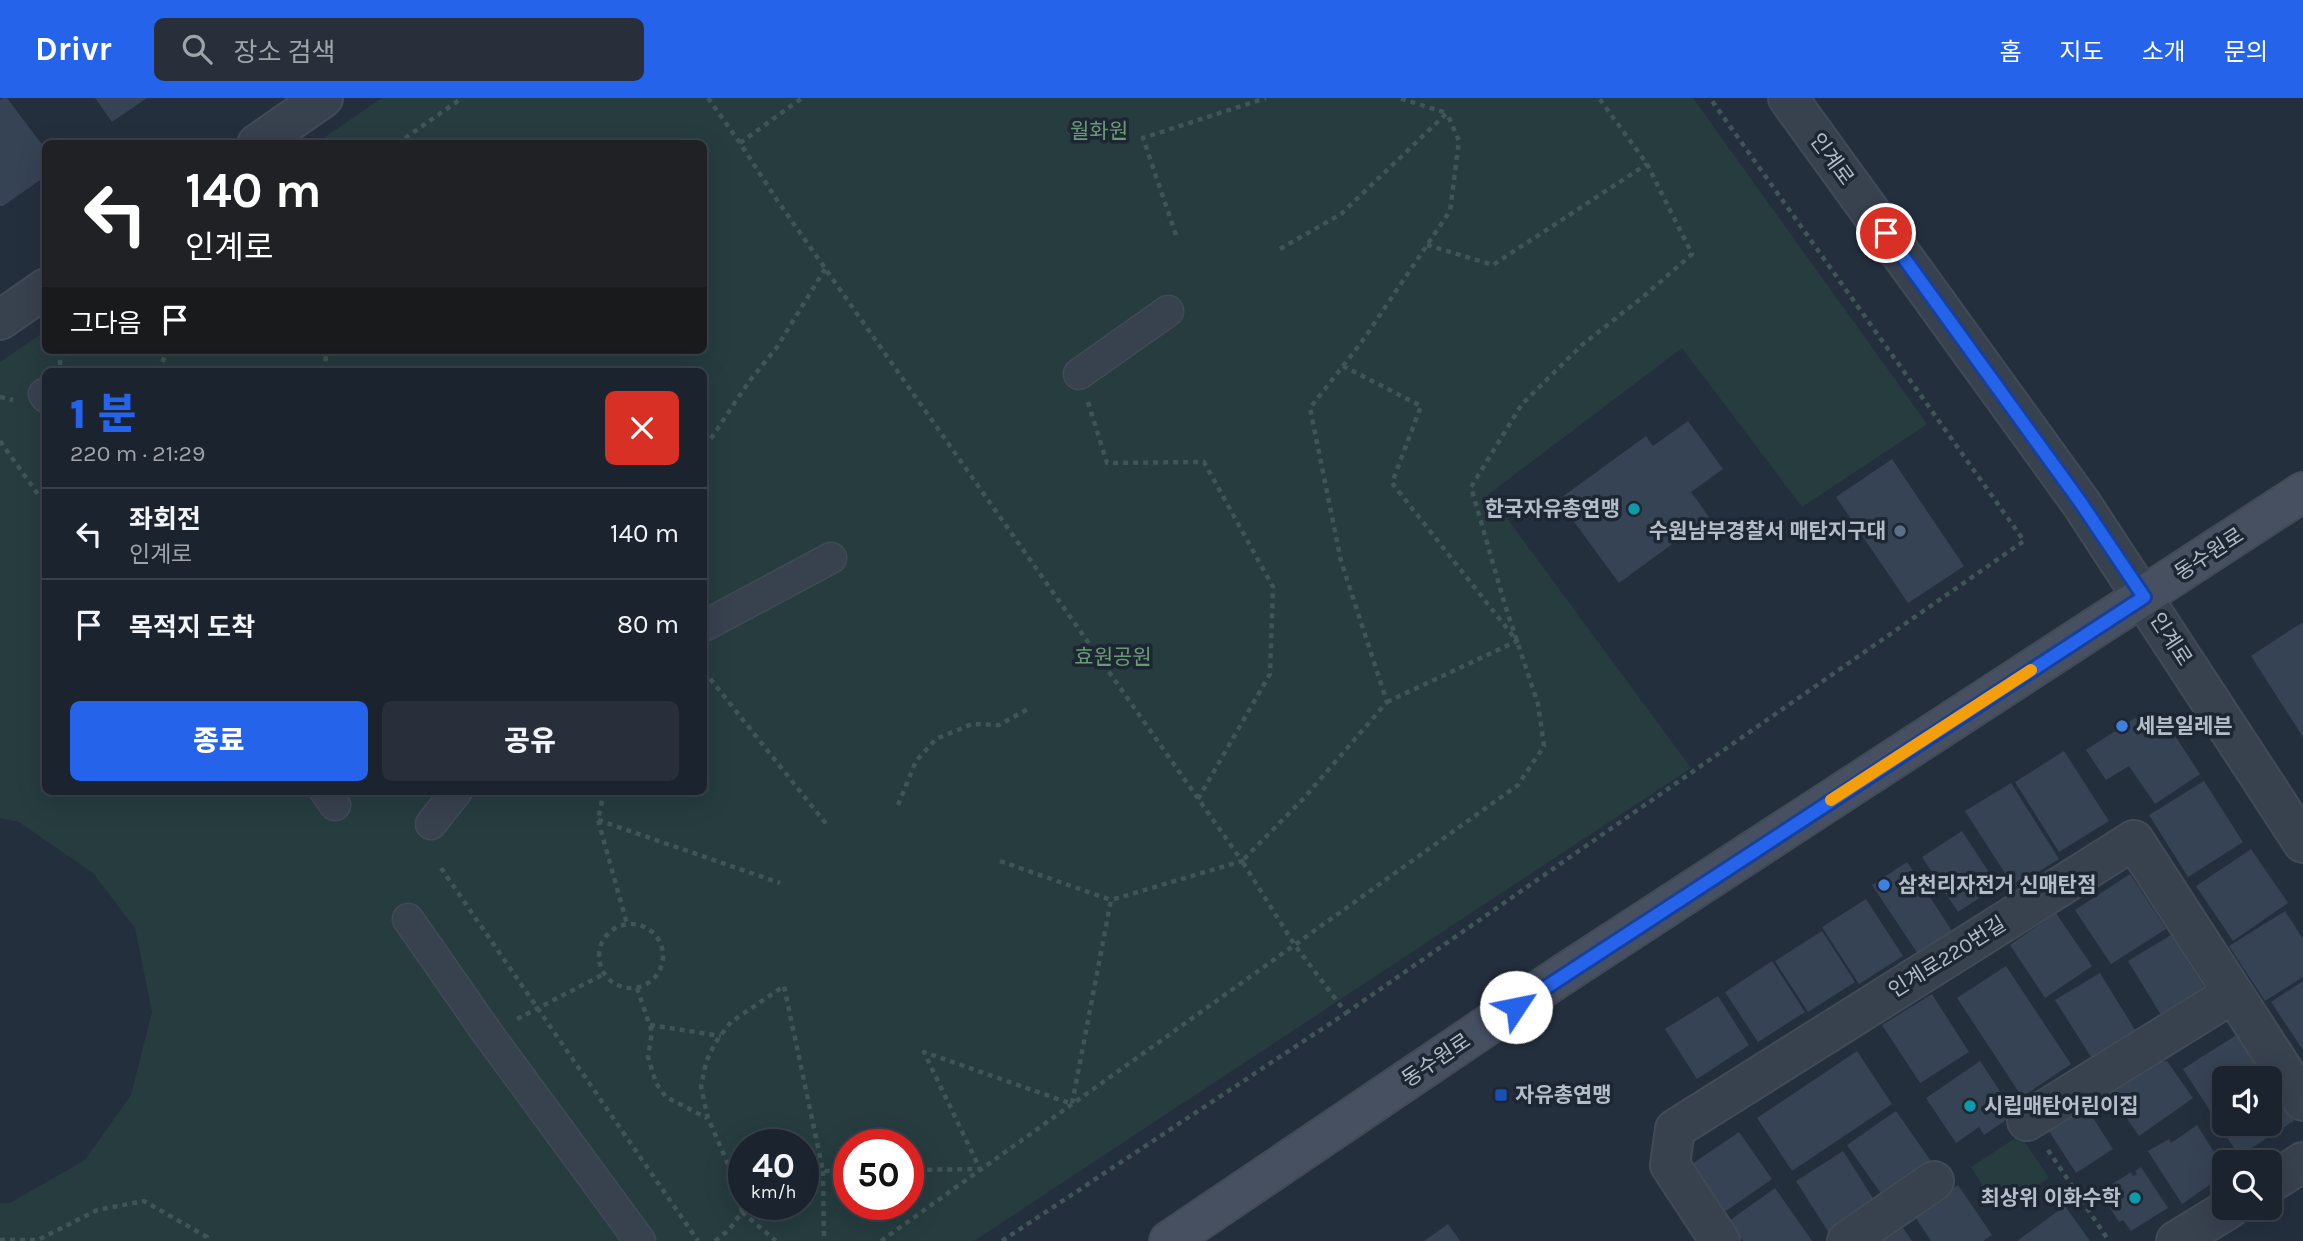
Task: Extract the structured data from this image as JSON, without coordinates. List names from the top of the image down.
{
  "streets": {
    "main road": ["동수원로"],
    "street": ["인계로", "인계로220번길"]
  },
  "crossings": [
    ["인계로", "동수원로"]
  ],
  "parks": ["월화원", "효원공원"],
  "places": {
    "other": [
      "한국자유총연맹",
      "수원남부경찰서 매탄지구대",
      "세븐일레븐",
      "삼천리자전거 신매탄점",
      "시립매탄어린이집",
      "최상위 이화수학"
    ],
    "transit": ["자유총연맹"]
  },
  "page": {
    "header": "Drivr",
    "search": "장소 검색",
    "nav": [
      "홈",
      "지도",
      "소개",
      "문의"
    ],
    "turn": ["140 m", "인계로"],
    "then": "그다음",
    "heading": ["1 분", "220 m · 21:29"],
    "list": [
      {
        "name": "좌회전",
        "note": "인계로",
        "value": "140 m"
      },
      {
        "name": "목적지 도착",
        "value": "80 m"
      }
    ],
    "buttons": ["종료", "공유"],
    "speed": "40 km/h",
    "limit": "50"
  }
}
